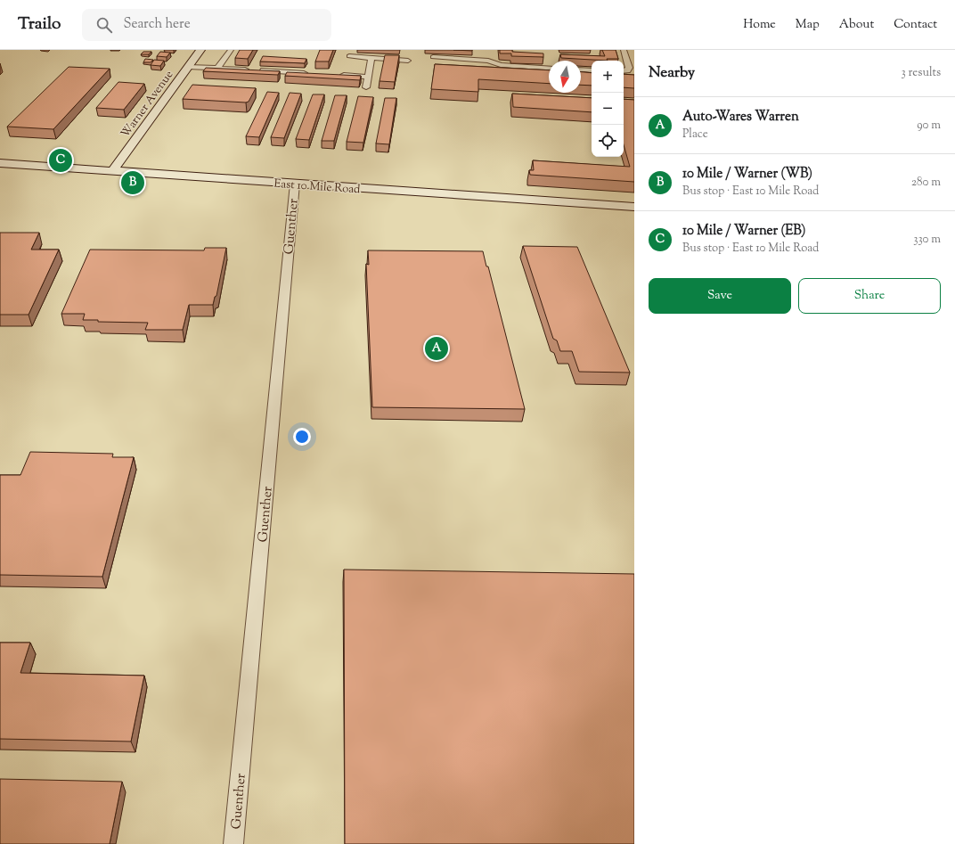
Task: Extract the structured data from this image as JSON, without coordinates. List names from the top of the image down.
{
  "streets": {
    "main road": ["Warner Avenue", "East 10 Mile Road"],
    "street": ["Guenther"]
  },
  "crossings": [
    ["Warner Avenue", "East 10 Mile Road"],
    ["East 10 Mile Road", "Guenther"]
  ],
  "north": "bottom",
  "page": {
    "header": "Trailo",
    "search": "Search here",
    "nav": [
      "Home",
      "Map",
      "About",
      "Contact"
    ],
    "heading": ["Nearby", "3 results"],
    "map_buttons": ["+", "−"],
    "list": [
      {
        "mark": "A",
        "name": "Auto-Wares Warren",
        "note": "Place",
        "value": "90 m"
      },
      {
        "mark": "B",
        "name": "10 Mile / Warner (WB)",
        "note": "Bus stop · East 10 Mile Road",
        "value": "280 m"
      },
      {
        "mark": "C",
        "name": "10 Mile / Warner (EB)",
        "note": "Bus stop · East 10 Mile Road",
        "value": "330 m"
      }
    ],
    "pins": ["C", "B", "A"],
    "buttons": ["Save", "Share"]
  }
}
